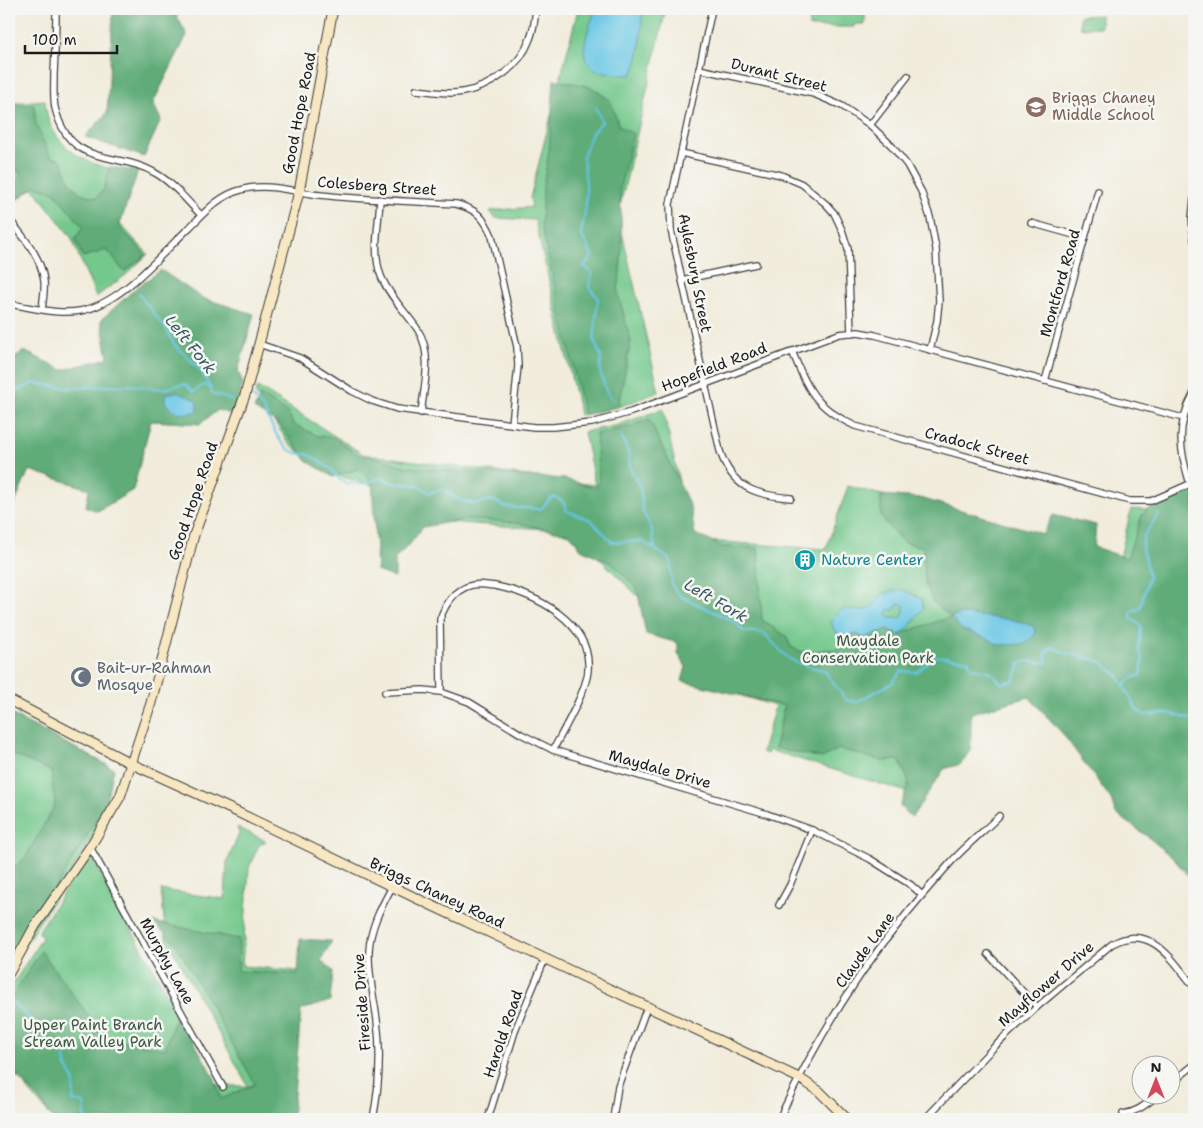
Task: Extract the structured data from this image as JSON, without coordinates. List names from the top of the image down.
{
  "streets": {
    "street": [
      "Durant Street",
      "Good Hope Road",
      "Colesberg Street",
      "Aylesbury Street",
      "Montford Road",
      "Hopefield Road",
      "Cradock Street",
      "Maydale Drive",
      "Briggs Chaney Road",
      "Claude Lane",
      "Murphy Lane",
      "Mayflower Drive",
      "Fireside Drive",
      "Harold Road"
    ]
  },
  "crossings": [
    ["Durant Street", "Aylesbury Street"],
    ["Durant Street", "Hopefield Road"],
    ["Good Hope Road", "Colesberg Street"],
    ["Good Hope Road", "Hopefield Road"],
    ["Good Hope Road", "Briggs Chaney Road"],
    ["Good Hope Road", "Murphy Lane"],
    ["Colesberg Street", "Hopefield Road"],
    ["Aylesbury Street", "Hopefield Road"],
    ["Montford Road", "Hopefield Road"],
    ["Hopefield Road", "Cradock Street"],
    ["Maydale Drive", "Claude Lane"],
    ["Briggs Chaney Road", "Claude Lane"],
    ["Briggs Chaney Road", "Fireside Drive"],
    ["Briggs Chaney Road", "Harold Road"]
  ],
  "water": ["Left Fork"],
  "parks": ["Maydale Conservation Park", "Upper Paint Branch Stream Valley Park"],
  "places": {
    "school or university": ["Briggs Chaney Middle School"],
    "building": ["Nature Center"],
    "mosque": ["Bait-ur-Rahman Mosque"]
  },
  "scale_bar": "100 m",
  "north": "top"
}
